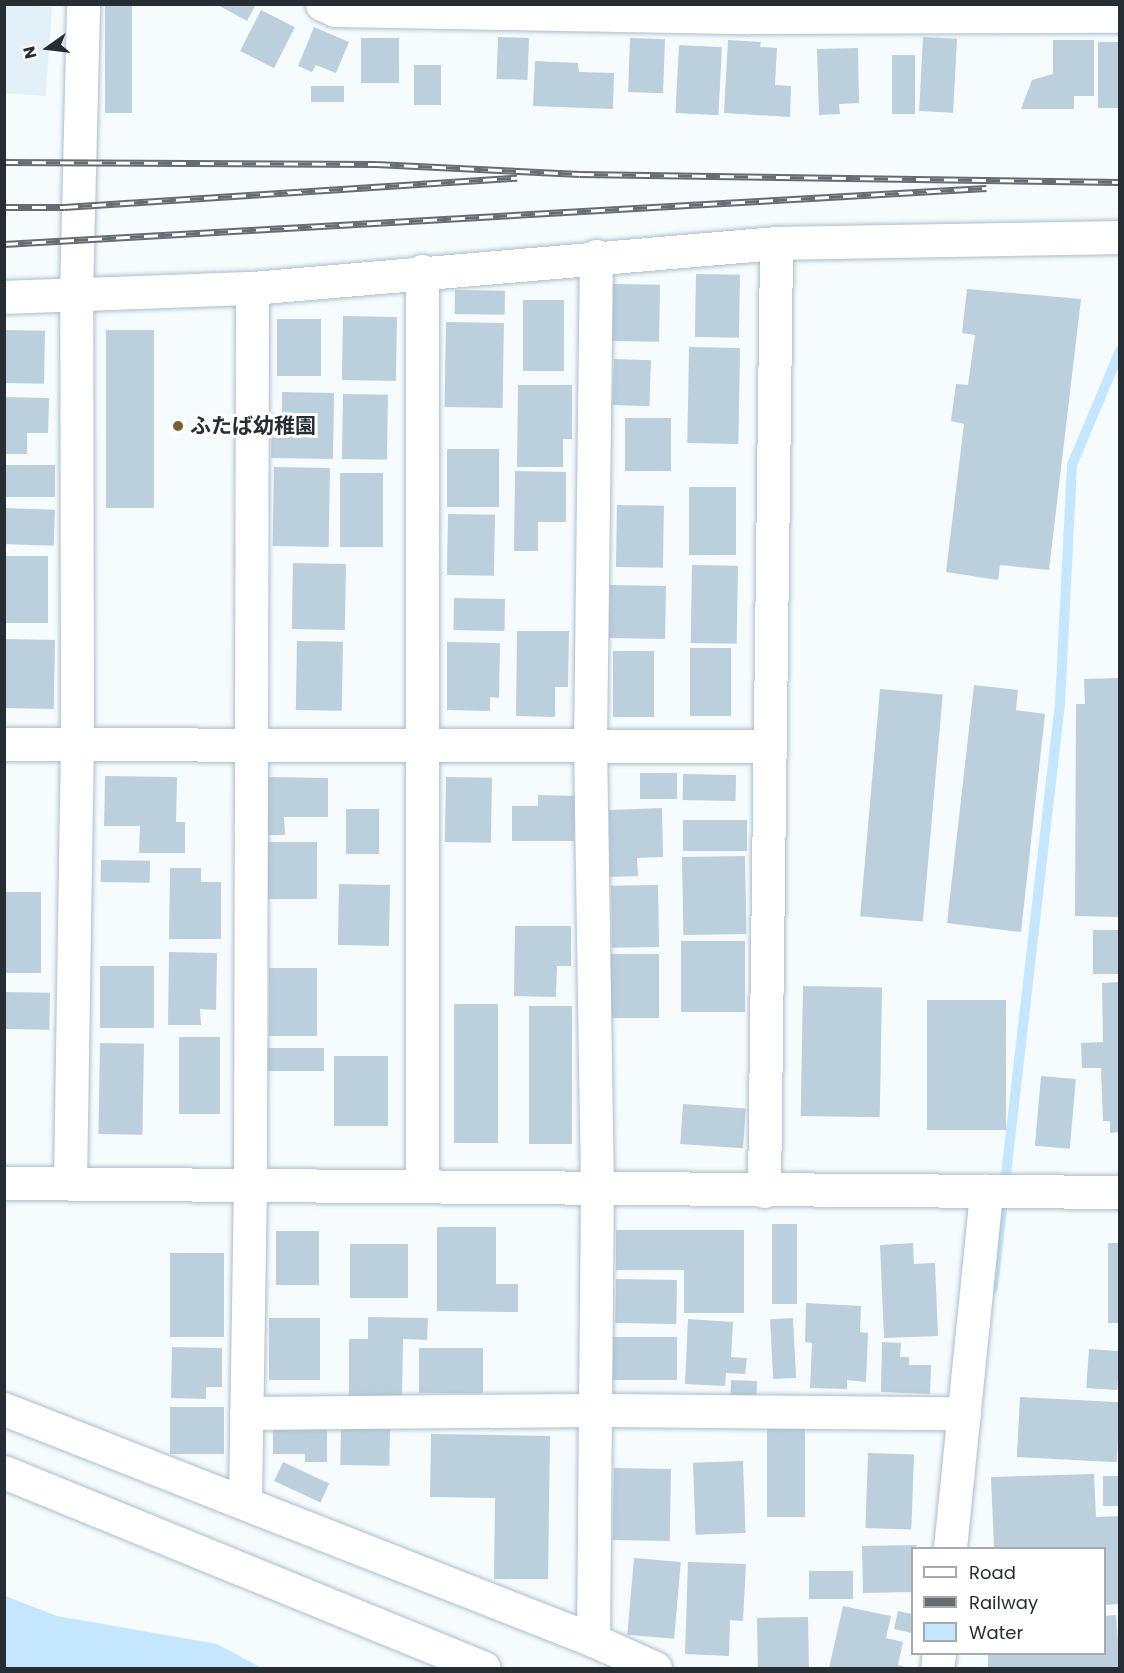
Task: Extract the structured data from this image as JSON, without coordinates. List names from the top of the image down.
{
  "places": ["ふたば幼稚園"],
  "legend": ["Road", "Railway", "Water"],
  "north": "left"
}
